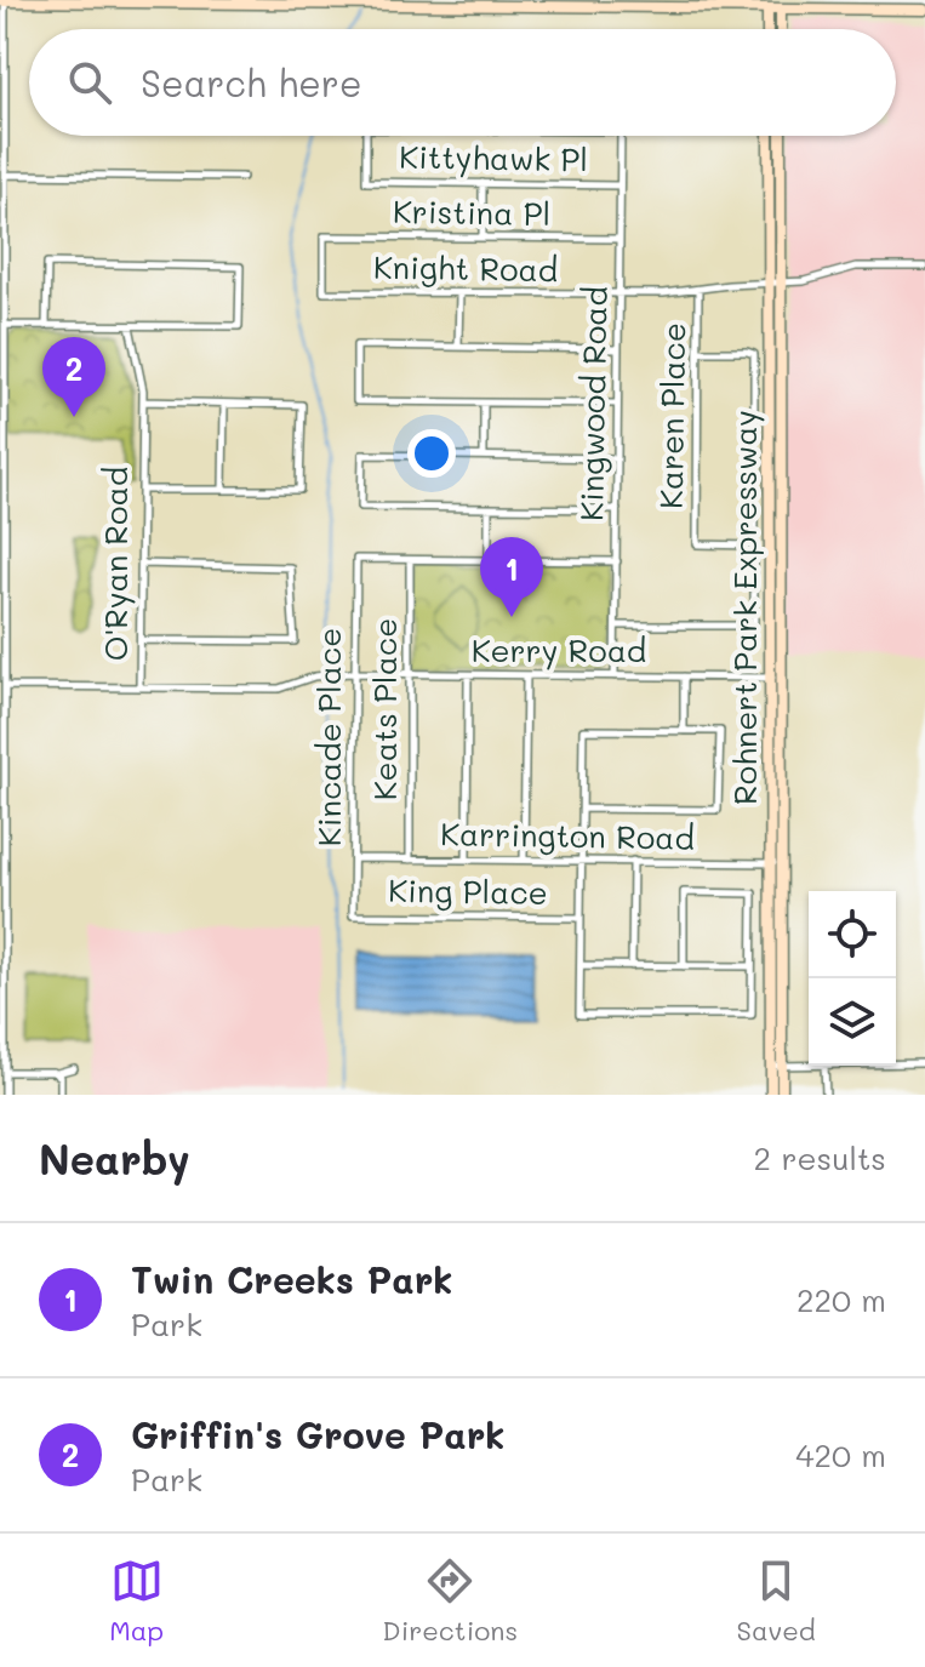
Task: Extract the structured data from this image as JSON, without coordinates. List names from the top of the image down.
{
  "streets": {
    "main road": ["Rohnert Park Expressway"],
    "street": [
      "Kittyhawk Pl",
      "Kristina Pl",
      "Knight Road",
      "Kingwood Road",
      "Karen Place",
      "O'Ryan Road",
      "Kerry Road",
      "Keats Place",
      "Kincade Place",
      "Karrington Road",
      "King Place"
    ]
  },
  "crossings": [
    ["Kittyhawk Pl", "Kingwood Road"],
    ["Kristina Pl", "Knight Road"],
    ["Kristina Pl", "Kingwood Road"],
    ["Knight Road", "Kingwood Road"],
    ["Knight Road", "Karen Place"],
    ["Knight Road", "Rohnert Park Expressway"],
    ["Kingwood Road", "Kerry Road"],
    ["O'Ryan Road", "Kerry Road"],
    ["Rohnert Park Expressway", "Kerry Road"],
    ["Rohnert Park Expressway", "Karrington Road"],
    ["Kerry Road", "Keats Place"],
    ["Kerry Road", "Kincade Place"],
    ["Keats Place", "Kincade Place"],
    ["Keats Place", "Karrington Road"],
    ["Kincade Place", "Karrington Road"],
    ["Kincade Place", "King Place"]
  ],
  "page": {
    "search": "Search here",
    "pins": ["2", "1"],
    "heading": ["Nearby", "2 results"],
    "list": [
      {
        "mark": "1",
        "name": "Twin Creeks Park",
        "note": "Park",
        "value": "220 m"
      },
      {
        "mark": "2",
        "name": "Griffin's Grove Park",
        "note": "Park",
        "value": "420 m"
      }
    ],
    "nav": ["Map", "Directions", "Saved"]
  }
}
